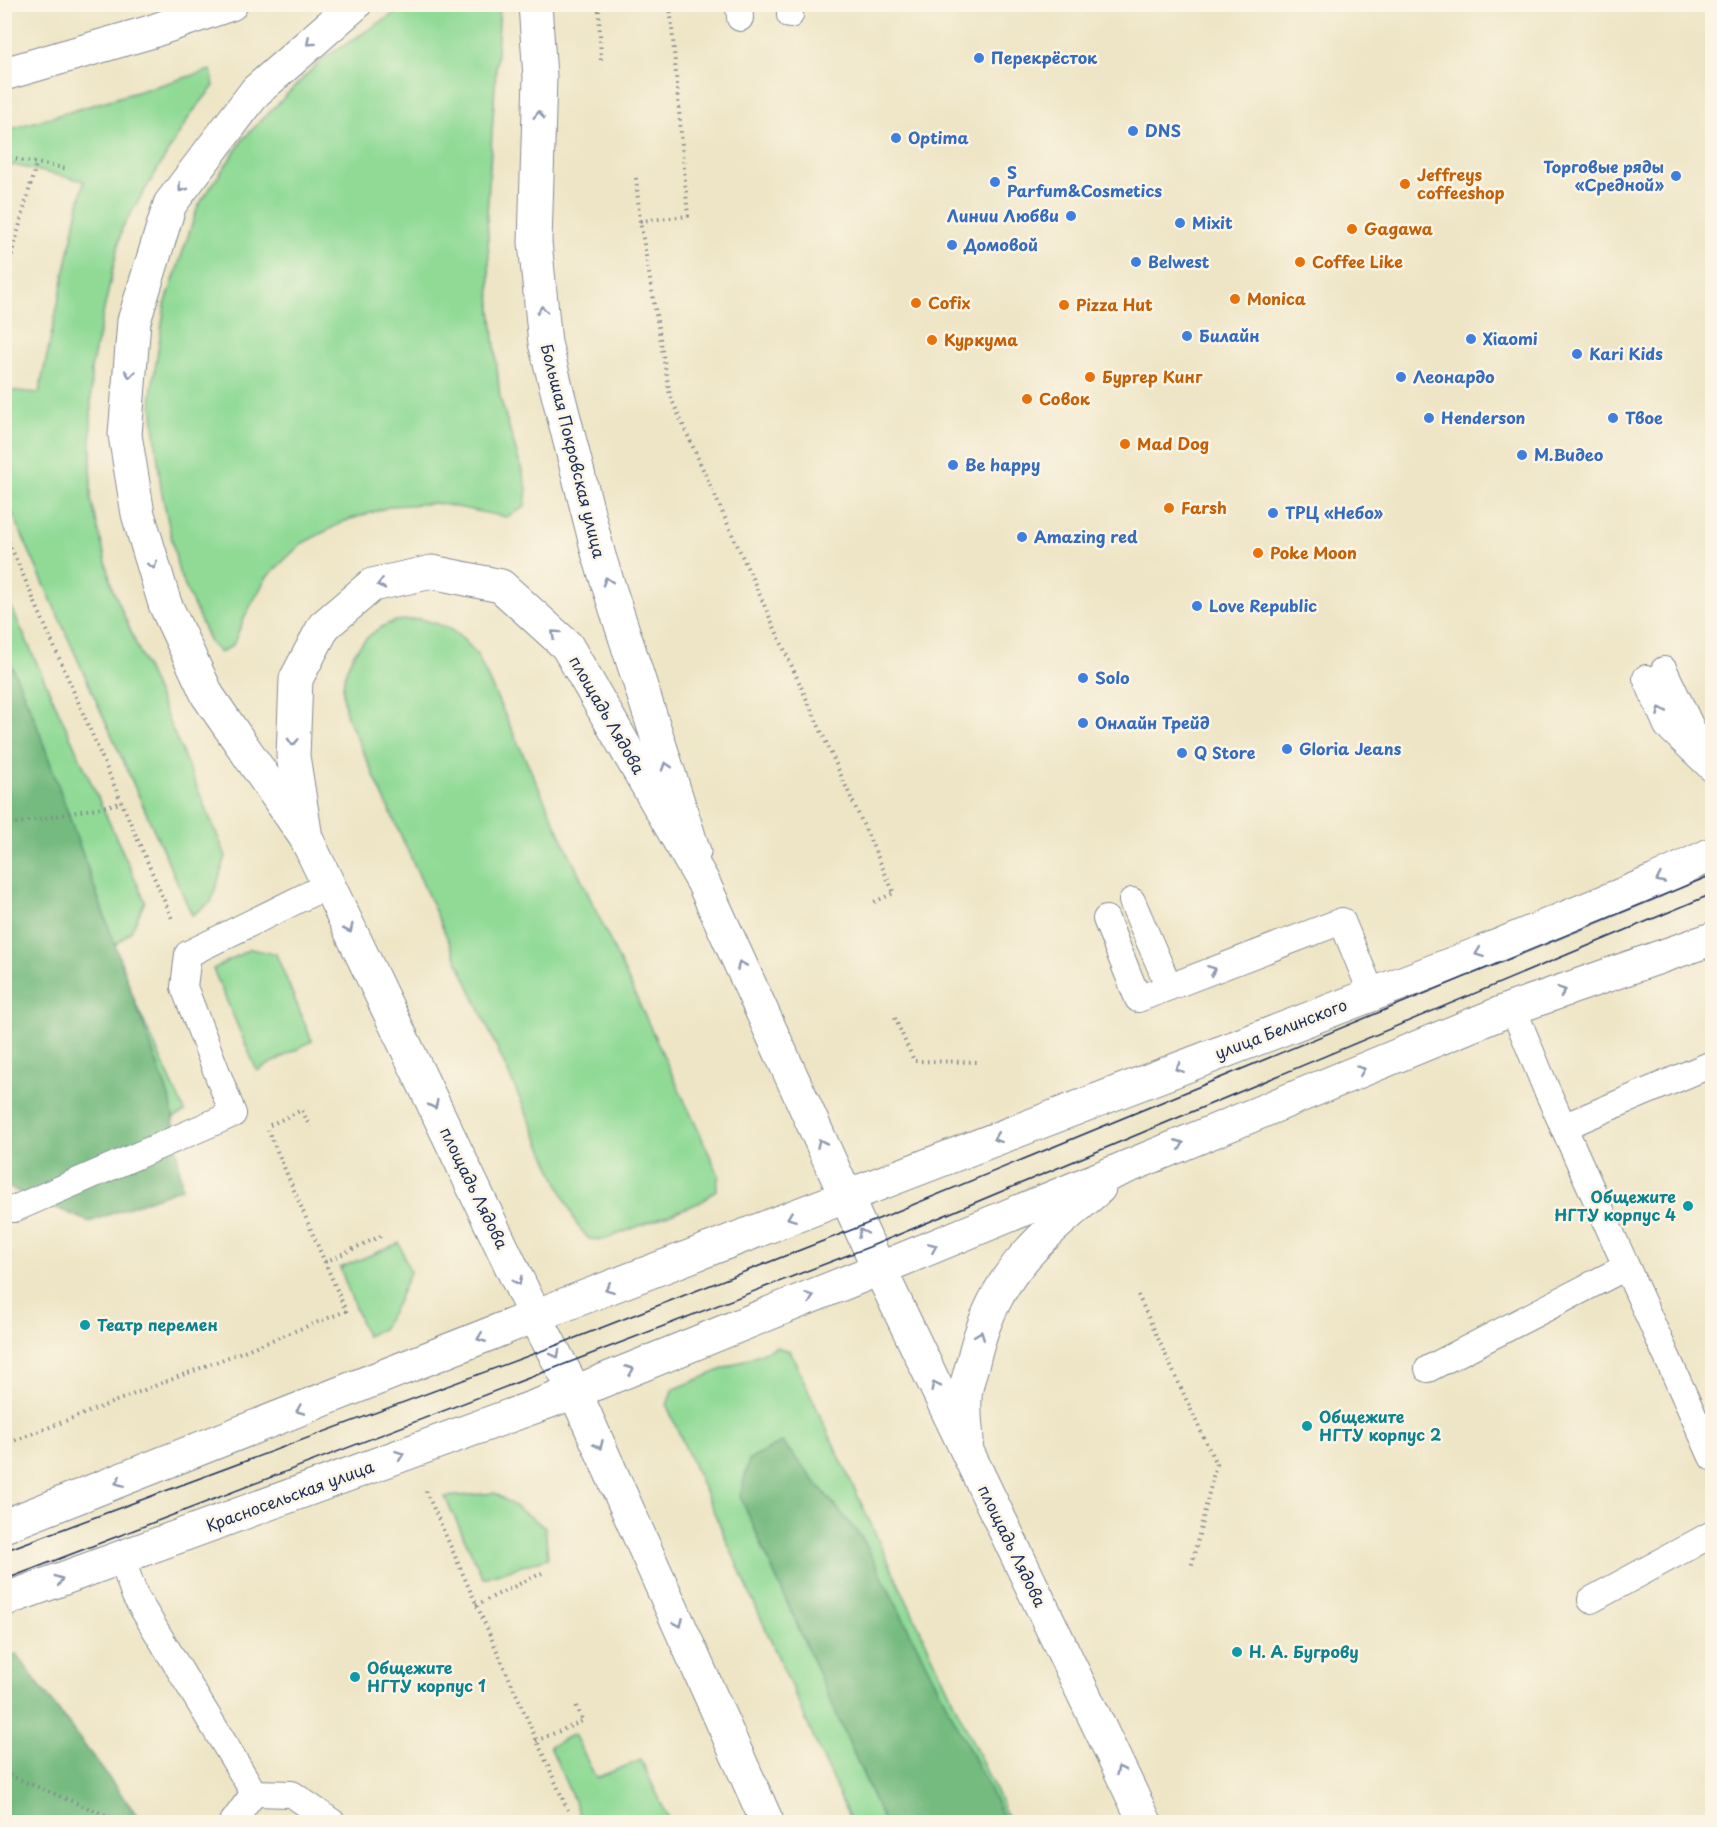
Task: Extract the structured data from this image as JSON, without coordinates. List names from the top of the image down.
{
  "streets": {
    "main road": [
      "Большая Покровская улица",
      "площадь Лядова",
      "улица Белинского",
      "Красносельская улица"
    ]
  },
  "crossings": [
    ["Большая Покровская улица", "площадь Лядова"],
    ["площадь Лядова", "улица Белинского"],
    ["площадь Лядова", "Красносельская улица"]
  ],
  "one_way": ["Большая Покровская улица"],
  "places": [
    "Перекрёсток",
    "DNS",
    "Optima",
    "Торговые ряды «Средной»",
    "S Parfum&Cosmetics",
    "Jeffreys coffeeshop",
    "Линии Любви",
    "Mixit",
    "Gagawa",
    "Домовой",
    "Belwest",
    "Coffee Like",
    "Monica",
    "Cofix",
    "Pizza Hut",
    "Билайн",
    "Xiaomi",
    "Куркума",
    "Kari Kids",
    "Бургер Кинг",
    "Леонардо",
    "Совок",
    "Henderson",
    "Твое",
    "Mad Dog",
    "М.Видео",
    "Be happy",
    "Farsh",
    "ТРЦ «Небо»",
    "Amazing red",
    "Poke Moon",
    "Love Republic",
    "Solo",
    "Онлайн Трейд",
    "Gloria Jeans",
    "Q Store",
    "Общежите НГТУ корпус 4",
    "Театр перемен",
    "Общежите НГТУ корпус 2",
    "Н. А. Бугрову",
    "Общежите НГТУ корпус 1"
  ]
}
